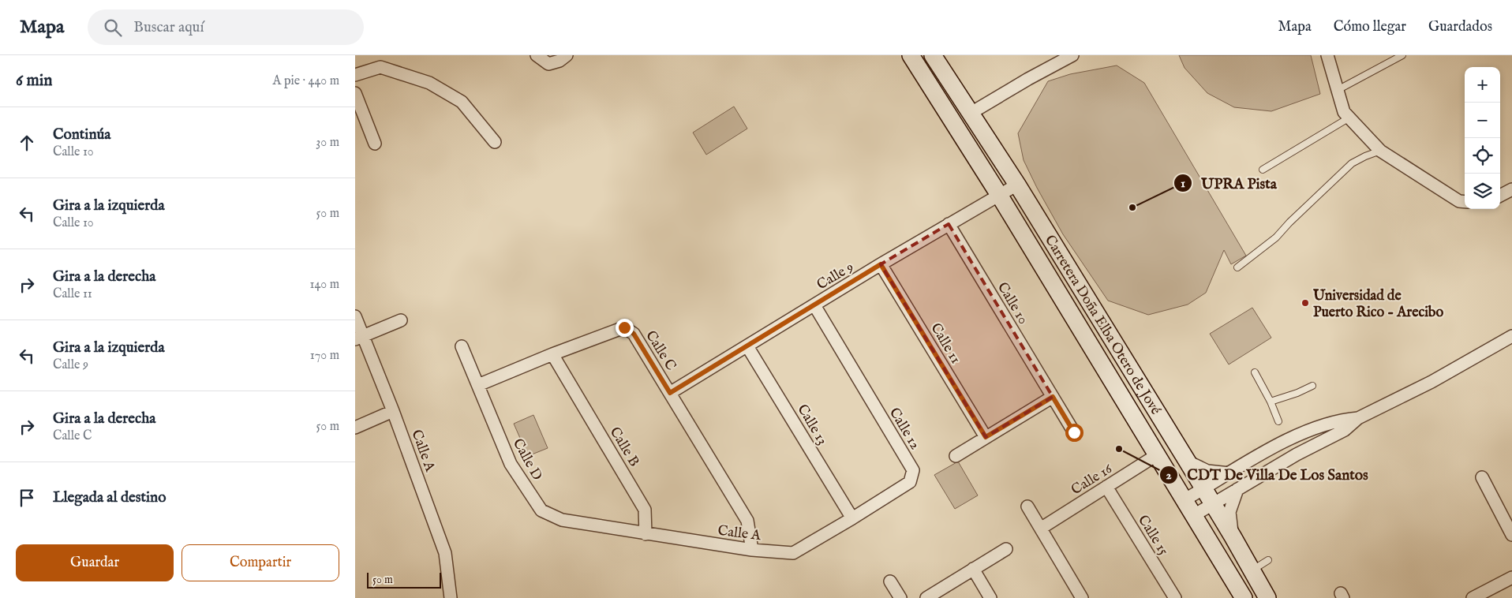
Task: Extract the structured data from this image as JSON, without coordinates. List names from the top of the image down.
{
  "streets": {
    "street": [
      "Calle 9",
      "Calle 10",
      "Carretera Doña Elba Otero de Jové",
      "Calle 11",
      "Calle C",
      "Calle 13",
      "Calle 12",
      "Calle B",
      "Calle A",
      "Calle D",
      "Calle 16",
      "Calle 15"
    ]
  },
  "crossings": [
    ["Calle 9", "Calle 10"],
    ["Calle 9", "Carretera Doña Elba Otero de Jové"],
    ["Calle 9", "Calle 11"],
    ["Calle 9", "Calle C"],
    ["Calle 9", "Calle 13"],
    ["Calle 9", "Calle 12"],
    ["Carretera Doña Elba Otero de Jové", "Calle 16"],
    ["Calle C", "Calle B"],
    ["Calle C", "Calle A"],
    ["Calle C", "Calle D"],
    ["Calle 13", "Calle 12"],
    ["Calle 12", "Calle A"],
    ["Calle B", "Calle A"],
    ["Calle B", "Calle D"],
    ["Calle A", "Calle D"],
    ["Calle 16", "Calle 15"]
  ],
  "places": ["UPRA Pista", "Universidad de Puerto Rico - Arecibo", "CDT De Villa De Los Santos"],
  "scale_bar": "50 m",
  "page": {
    "header": "Mapa",
    "search": "Buscar aquí",
    "nav": ["Mapa", "Cómo llegar", "Guardados"],
    "heading": ["6 min", "A pie · 440 m"],
    "map_buttons": ["+", "−"],
    "list": [
      ["Continúa", "Calle 10", "30 m"],
      ["Gira a la izquierda", "Calle 10", "50 m"],
      ["Gira a la derecha", "Calle 11", "140 m"],
      ["Gira a la izquierda", "Calle 9", "170 m"],
      ["Gira a la derecha", "Calle C", "50 m"],
      "Llegada al destino"
    ],
    "buttons": ["Guardar", "Compartir"],
    "scale": "50 m"
  }
}
